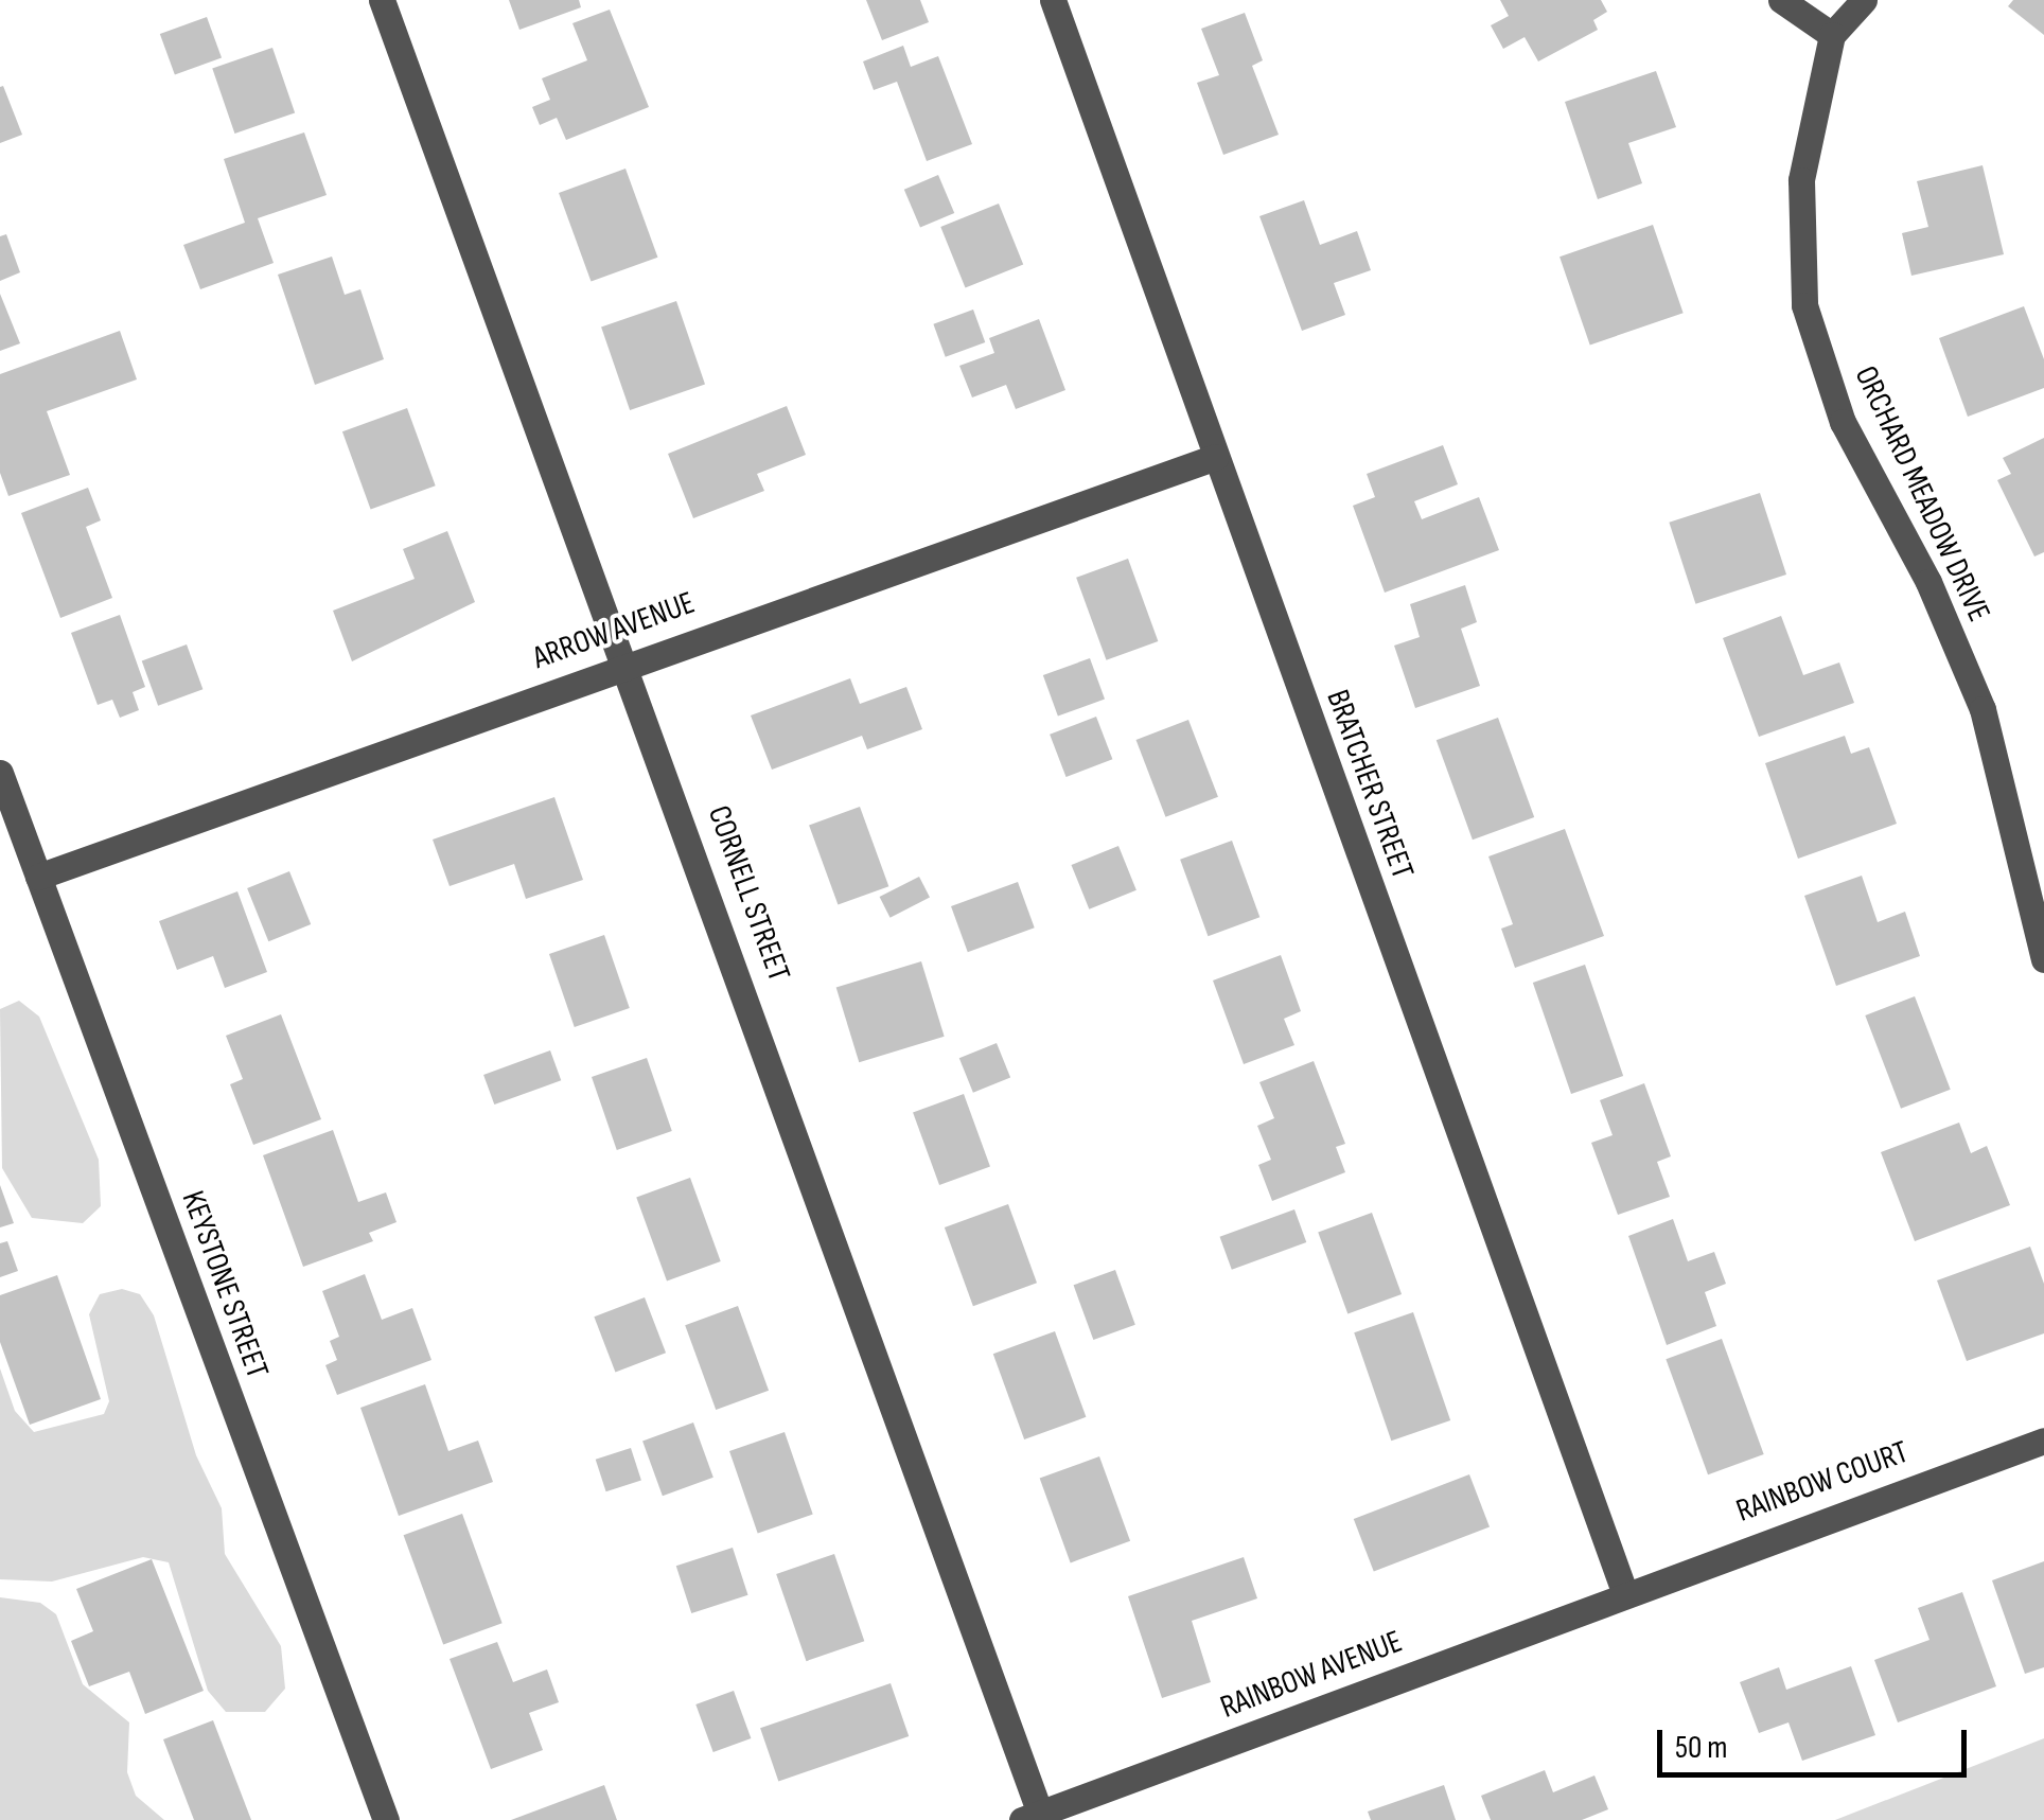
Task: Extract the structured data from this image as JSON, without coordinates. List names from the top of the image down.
{
  "streets": {
    "street": [
      "ORCHARD MEADOW DRIVE",
      "ARROW AVENUE",
      "BRATCHER STREET",
      "CORNELL STREET",
      "KEYSTONE STREET",
      "RAINBOW COURT",
      "RAINBOW AVENUE"
    ]
  },
  "crossings": [
    ["ARROW AVENUE", "BRATCHER STREET"],
    ["ARROW AVENUE", "CORNELL STREET"],
    ["ARROW AVENUE", "KEYSTONE STREET"],
    ["BRATCHER STREET", "RAINBOW COURT"],
    ["BRATCHER STREET", "RAINBOW AVENUE"],
    ["CORNELL STREET", "RAINBOW AVENUE"],
    ["RAINBOW COURT", "RAINBOW AVENUE"]
  ],
  "scale_bar": "50 m"
}
